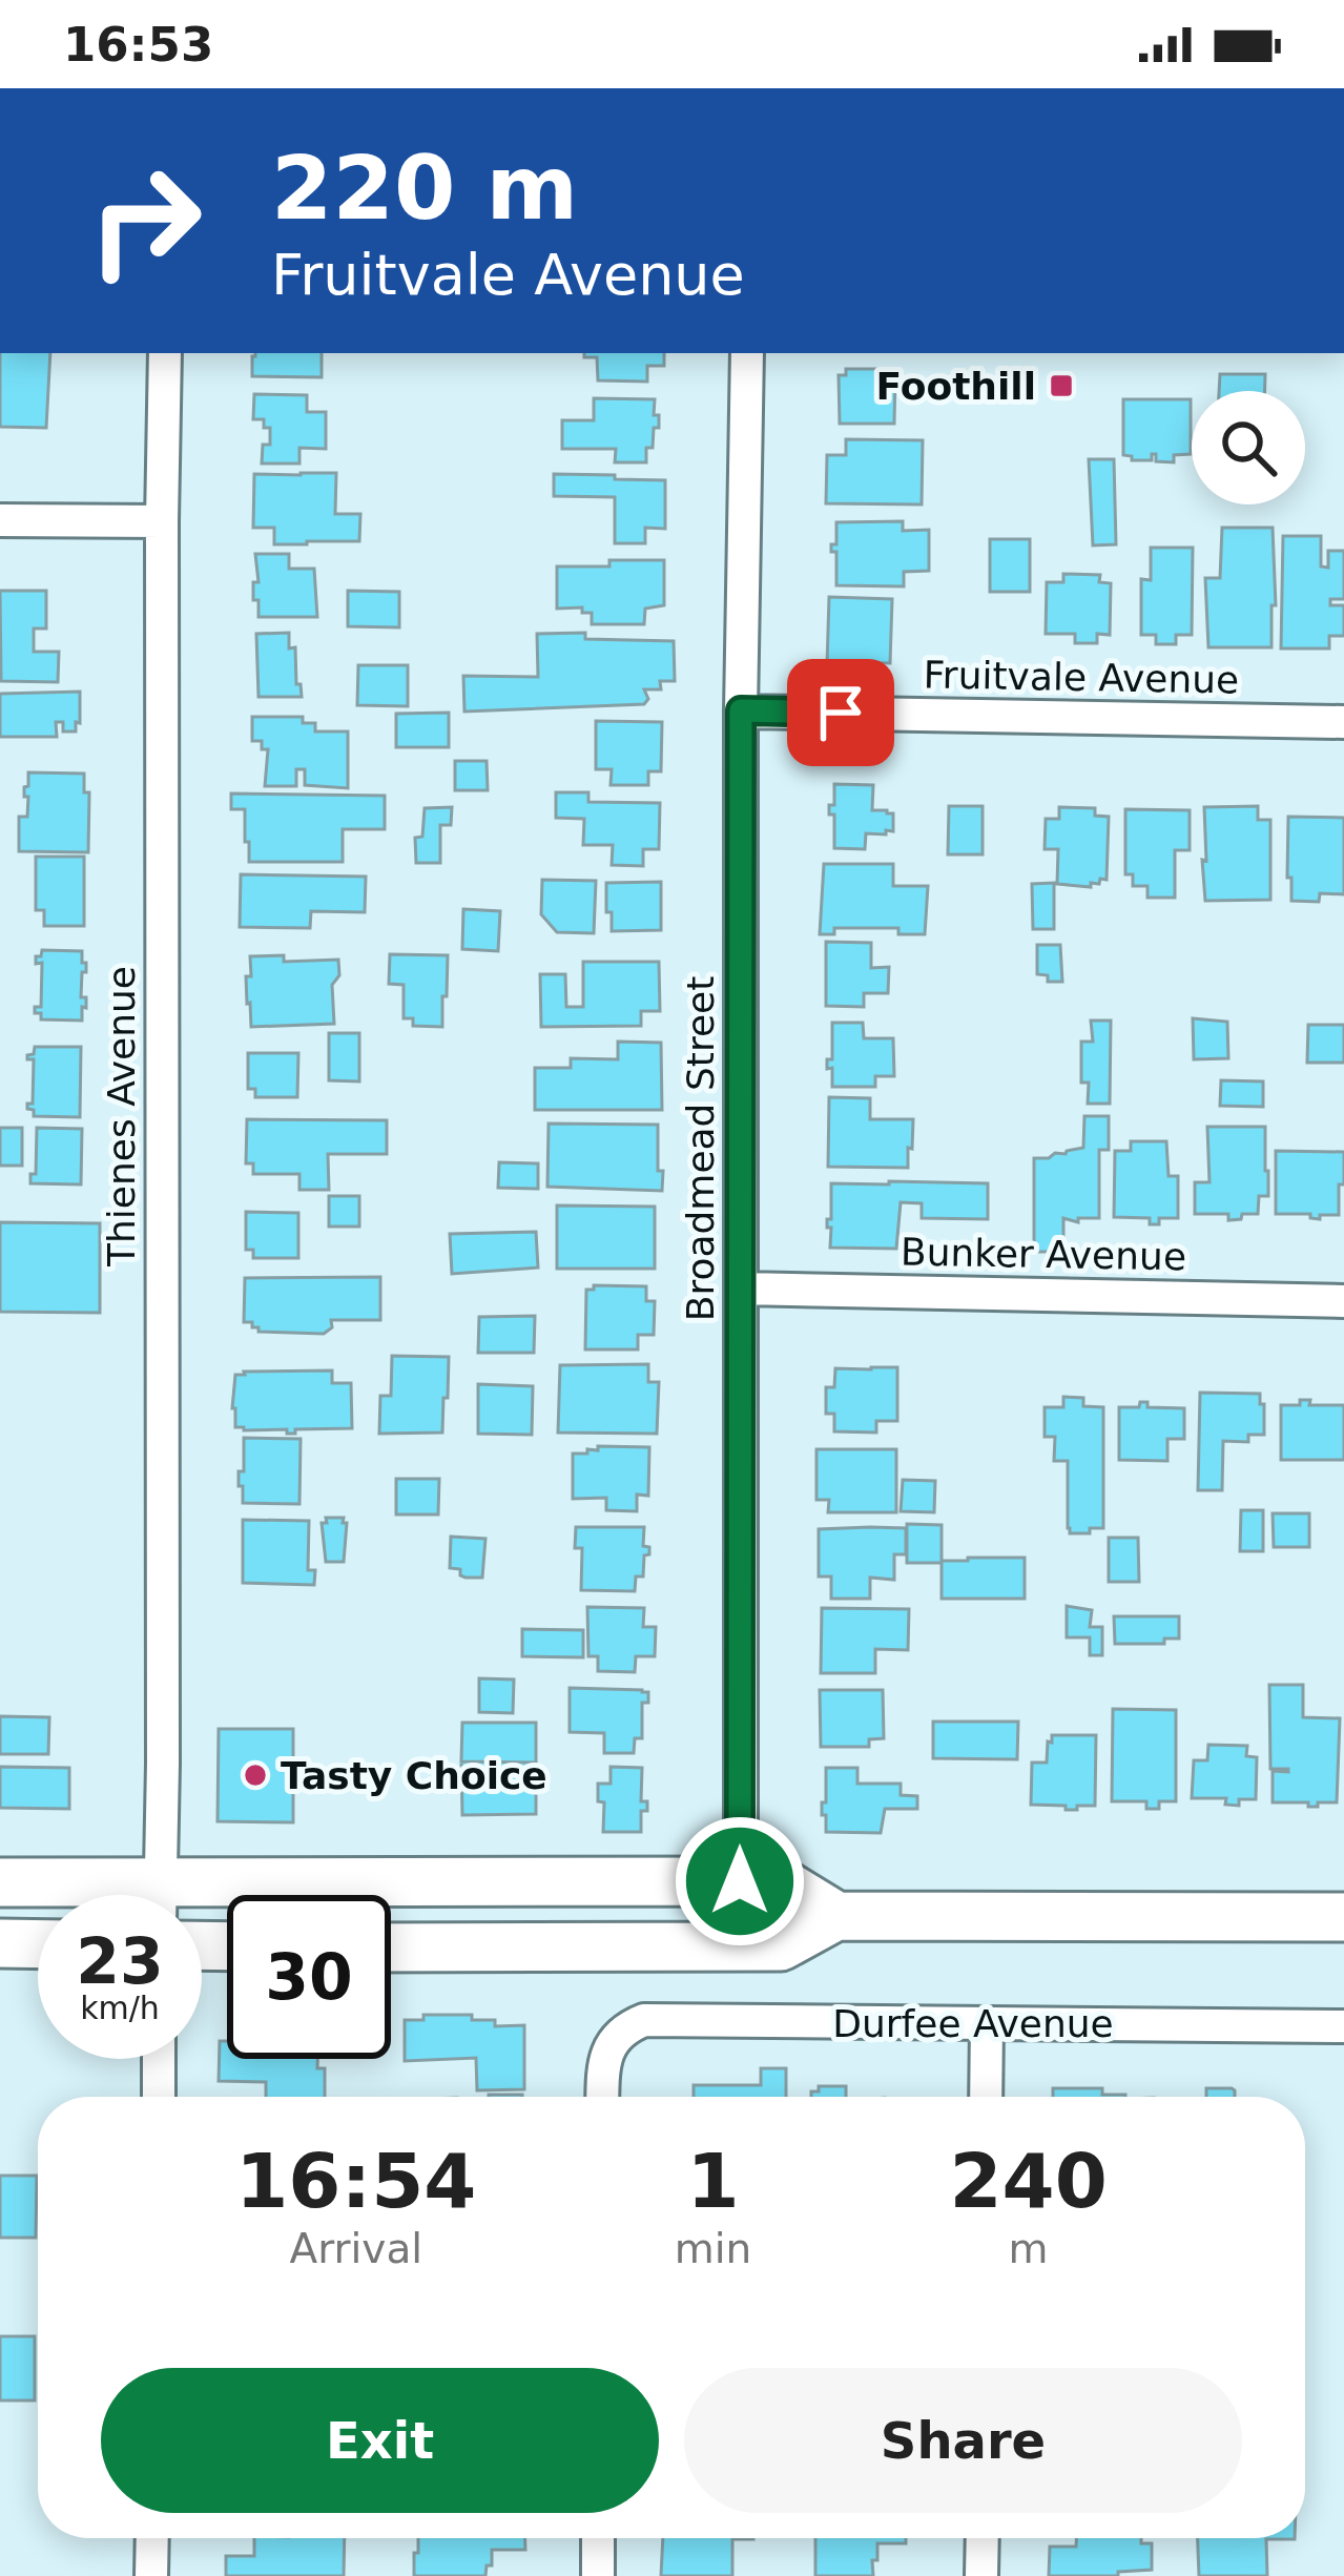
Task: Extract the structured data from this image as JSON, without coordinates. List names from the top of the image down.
{
  "streets": {
    "street": [
      "Fruitvale Avenue",
      "Thienes Avenue",
      "Broadmead Street",
      "Bunker Avenue",
      "Durfee Avenue"
    ]
  },
  "crossings": [
    ["Fruitvale Avenue", "Broadmead Street"],
    ["Broadmead Street", "Bunker Avenue"]
  ],
  "places": {
    "transit": ["Foothill"],
    "other": ["Tasty Choice"]
  },
  "page": {
    "status": "16:53",
    "turn": ["220 m", "Fruitvale Avenue"],
    "speed": "23 km/h",
    "limit": "30",
    "eta": [
      "16:54",
      "Arrival",
      "1",
      "min",
      "240",
      "m"
    ],
    "buttons": ["Exit", "Share"]
  }
}
